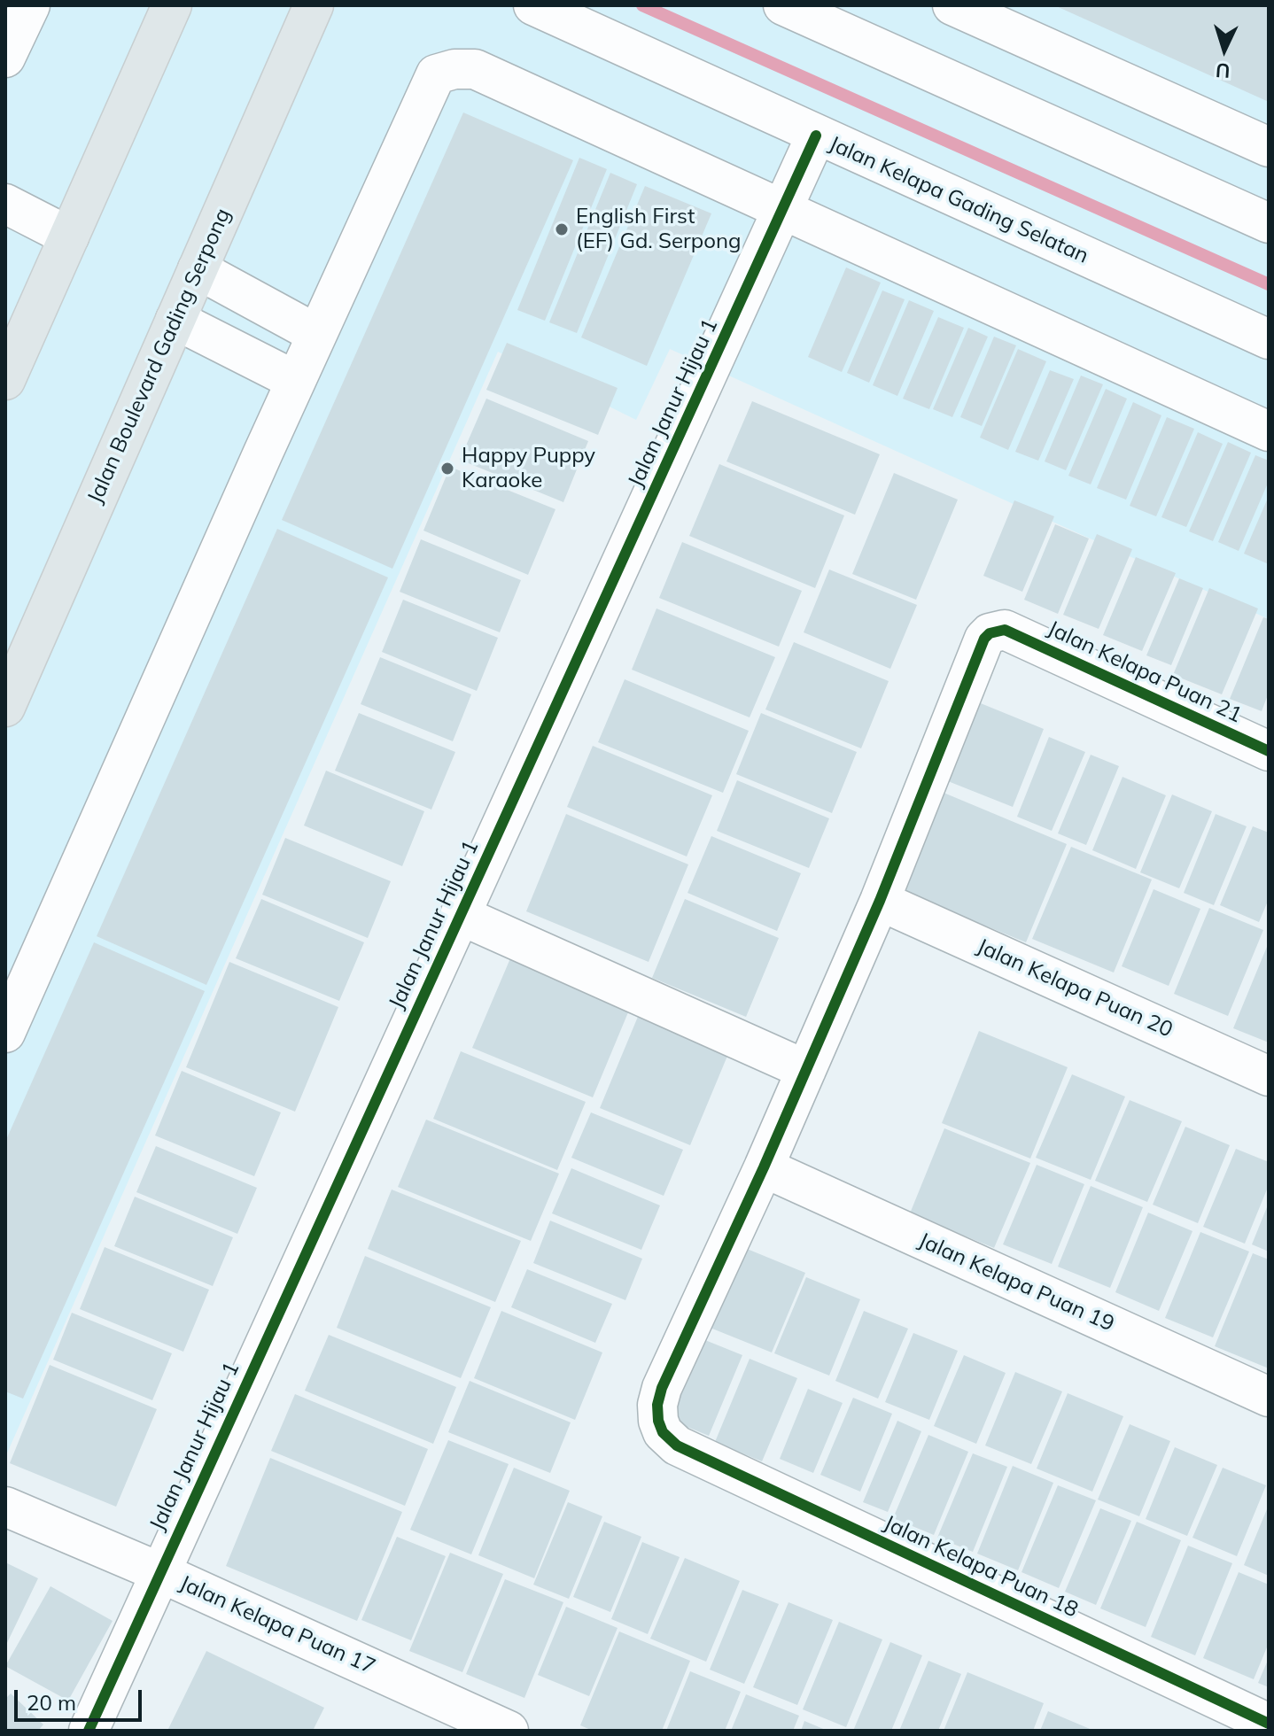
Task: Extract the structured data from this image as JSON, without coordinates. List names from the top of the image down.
{
  "streets": {
    "main road": ["Jalan Boulevard Gading Serpong"],
    "street": [
      "Jalan Kelapa Gading Selatan",
      "Jalan Janur Hijau 1",
      "Jalan Kelapa Puan 21",
      "Jalan Kelapa Puan 20",
      "Jalan Kelapa Puan 19",
      "Jalan Kelapa Puan 18",
      "Jalan Kelapa Puan 17"
    ]
  },
  "crossings": [
    ["Jalan Kelapa Gading Selatan", "Jalan Janur Hijau 1"],
    ["Jalan Janur Hijau 1", "Jalan Kelapa Puan 17"],
    ["Jalan Kelapa Puan 21", "Jalan Kelapa Puan 20"],
    ["Jalan Kelapa Puan 19", "Jalan Kelapa Puan 18"]
  ],
  "places": ["English First (EF) Gd. Serpong", "Happy Puppy Karaoke"],
  "scale_bar": "20 m",
  "north": "bottom"
}
